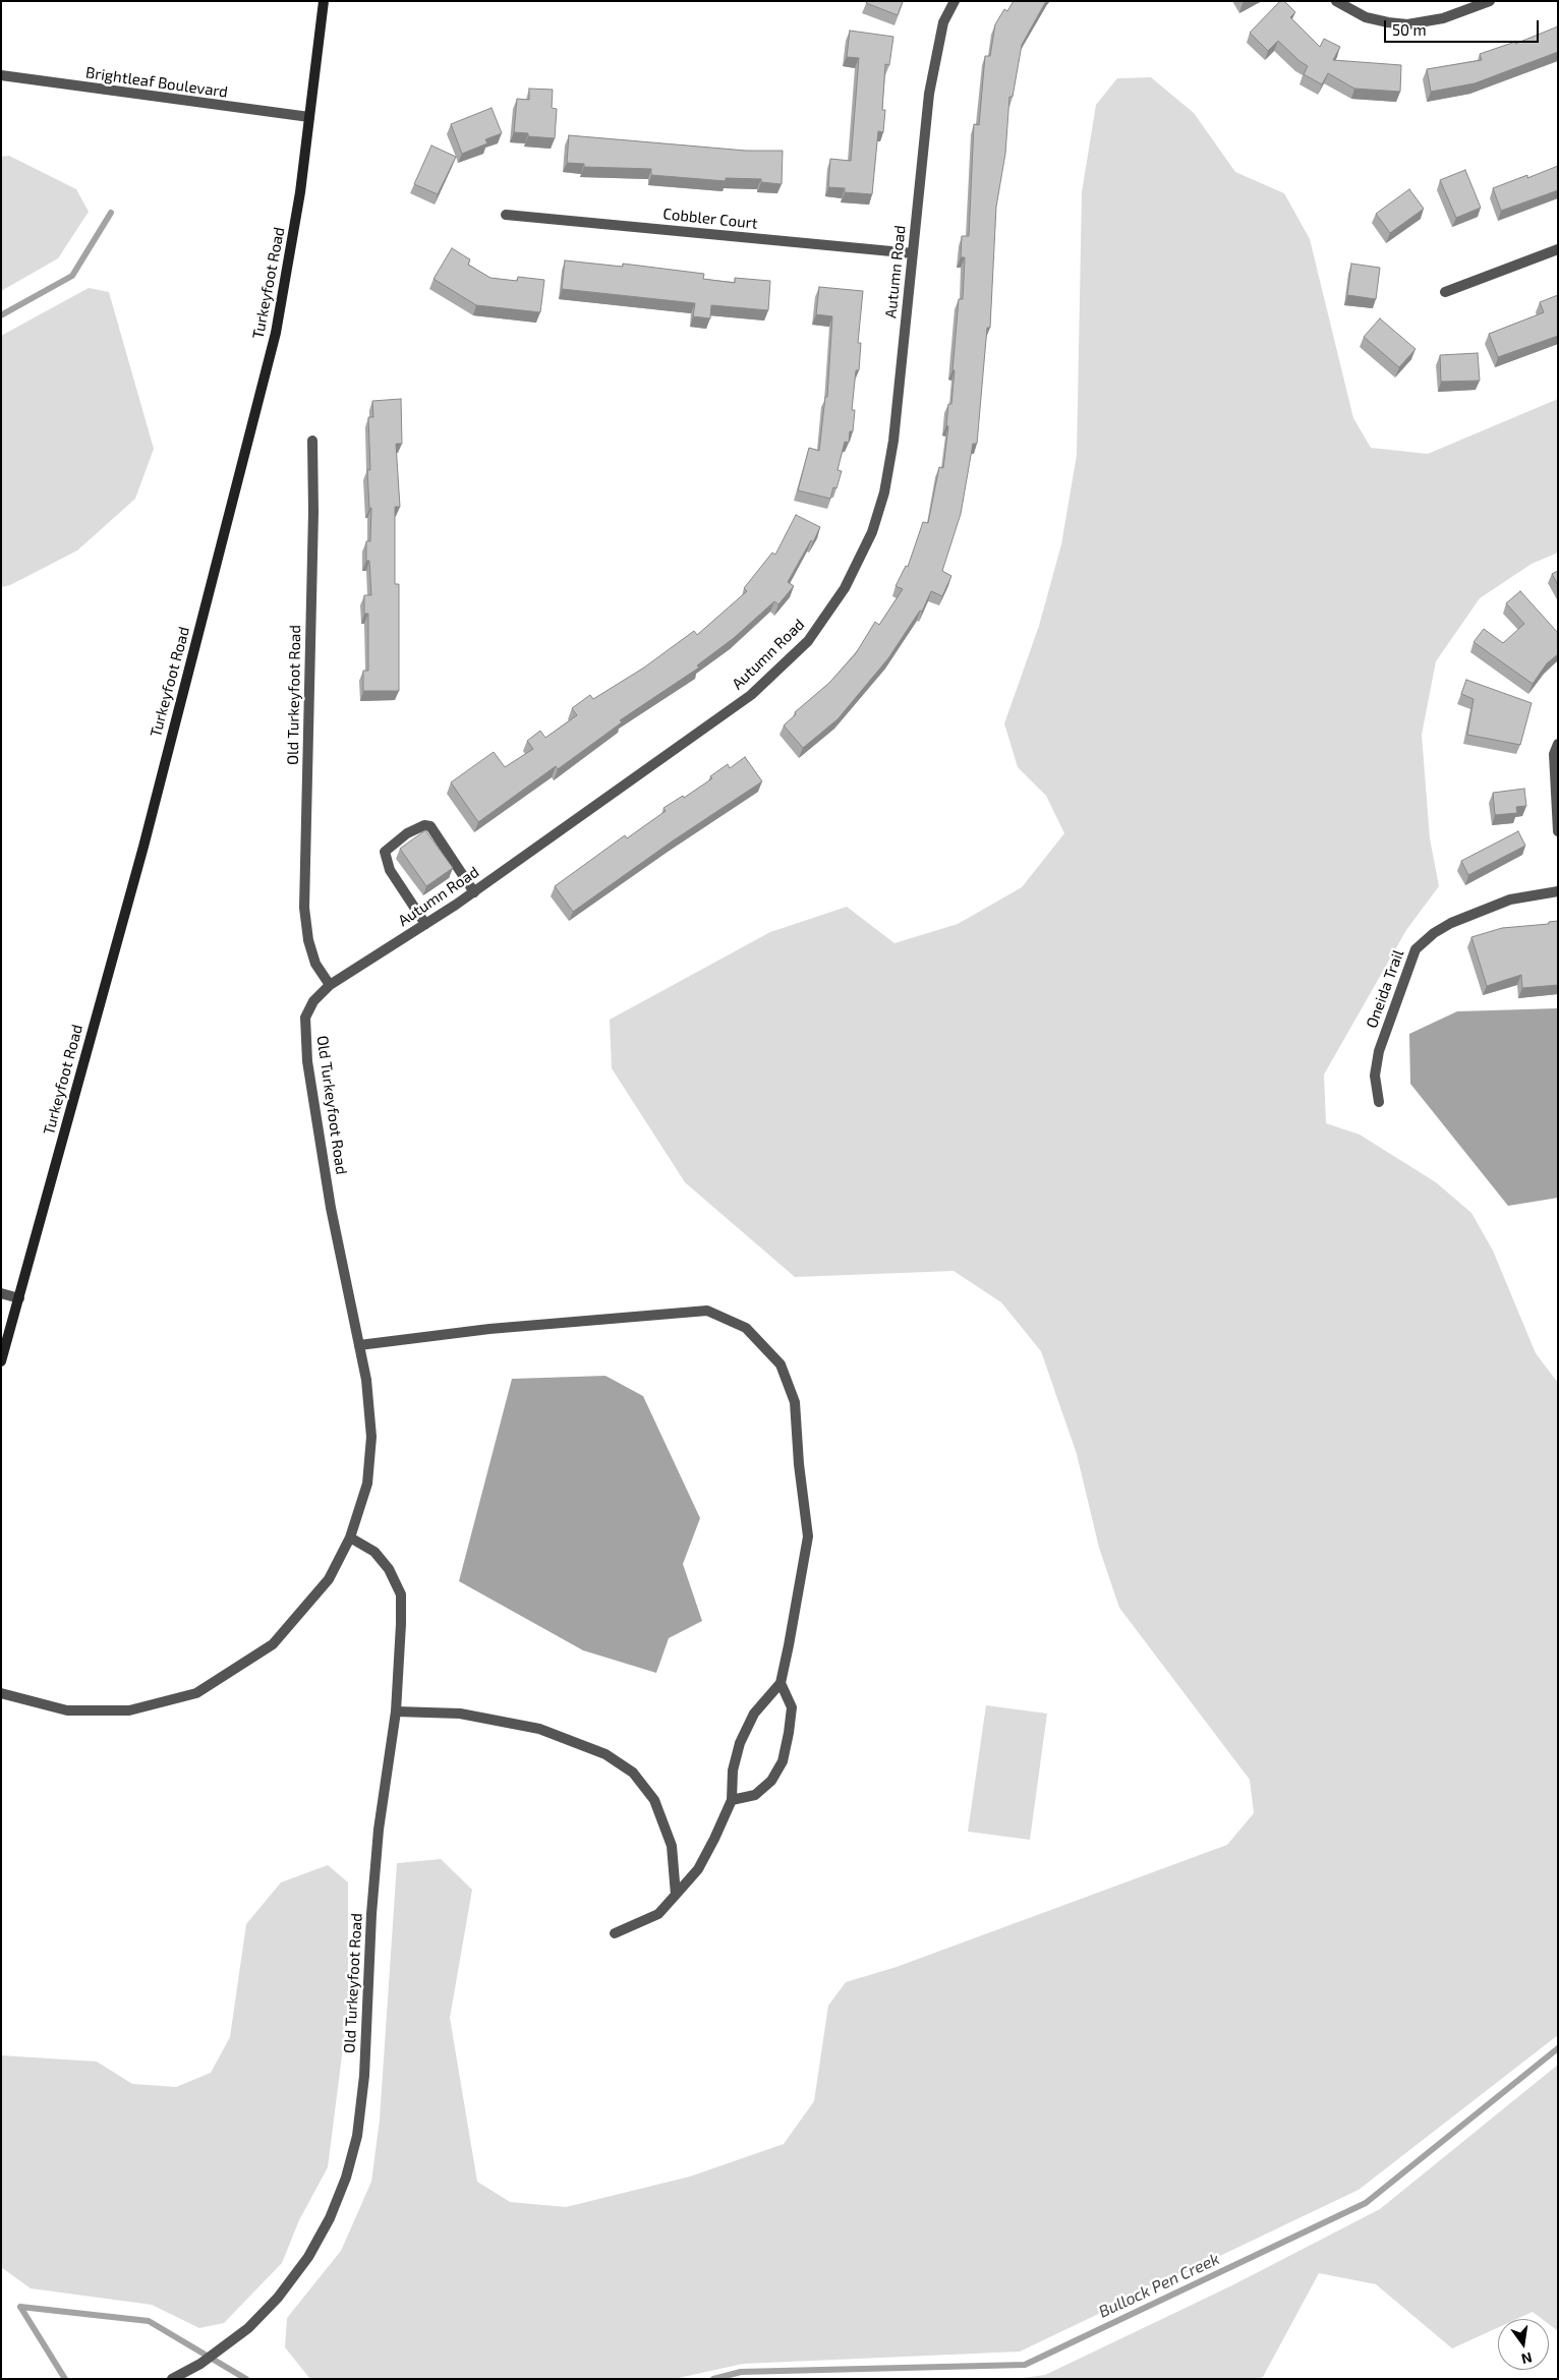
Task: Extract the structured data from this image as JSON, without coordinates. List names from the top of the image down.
{
  "streets": {
    "main road": ["Turkeyfoot Road"],
    "street": [
      "Brightleaf Boulevard",
      "Cobbler Court",
      "Autumn Road",
      "Old Turkeyfoot Road",
      "Oneida Trail"
    ]
  },
  "crossings": [
    ["Brightleaf Boulevard", "Turkeyfoot Road"],
    ["Cobbler Court", "Autumn Road"],
    ["Autumn Road", "Old Turkeyfoot Road"]
  ],
  "water": ["Bullock Pen Creek"],
  "scale_bar": "50 m",
  "north": "bottom"
}
